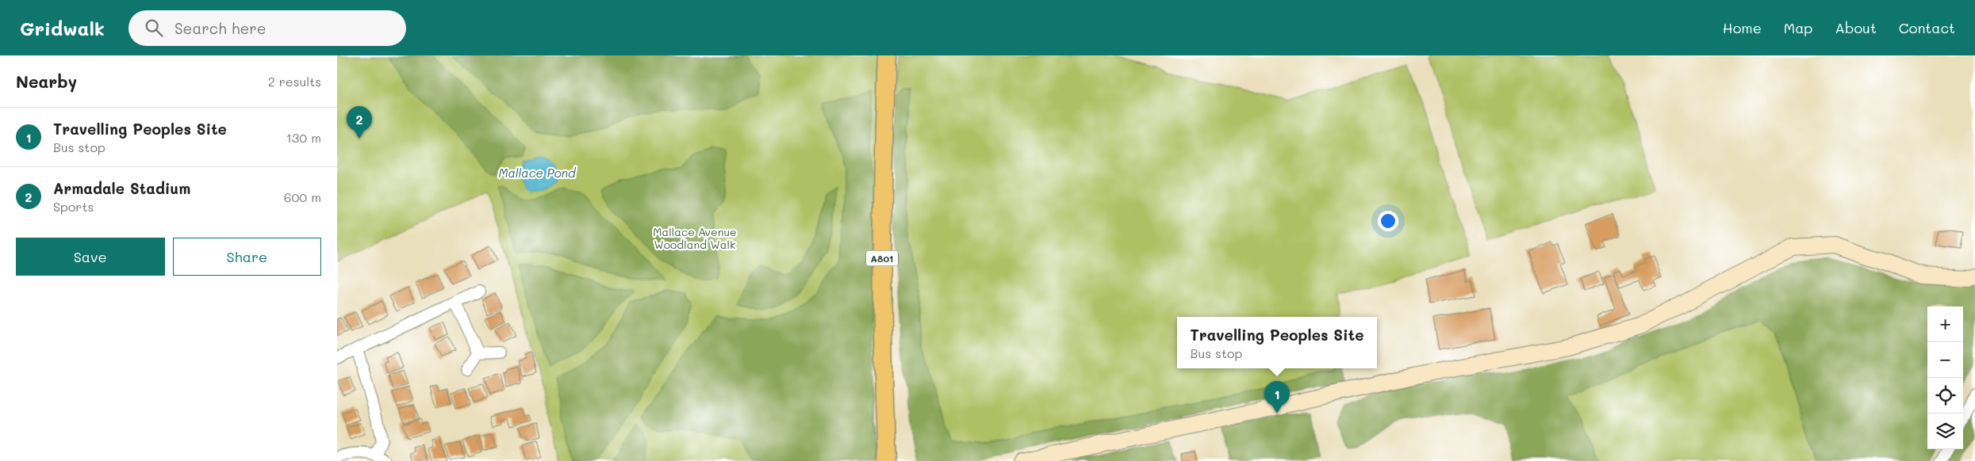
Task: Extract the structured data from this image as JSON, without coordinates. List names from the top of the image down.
{
  "streets": {
    "main road": ["A801"]
  },
  "water": ["Mallace Pond"],
  "parks": ["Mallace Avenue Woodland Walk"],
  "page": {
    "header": "Gridwalk",
    "search": "Search here",
    "nav": [
      "Home",
      "Map",
      "About",
      "Contact"
    ],
    "heading": ["Nearby", "2 results"],
    "pins": ["2", "1"],
    "list": [
      {
        "mark": "1",
        "name": "Travelling Peoples Site",
        "note": "Bus stop",
        "value": "130 m"
      },
      {
        "mark": "2",
        "name": "Armadale Stadium",
        "note": "Sports",
        "value": "600 m"
      }
    ],
    "buttons": ["Save", "Share"],
    "map_buttons": ["+", "−"],
    "popup": ["Travelling Peoples Site", "Bus stop"]
  }
}
